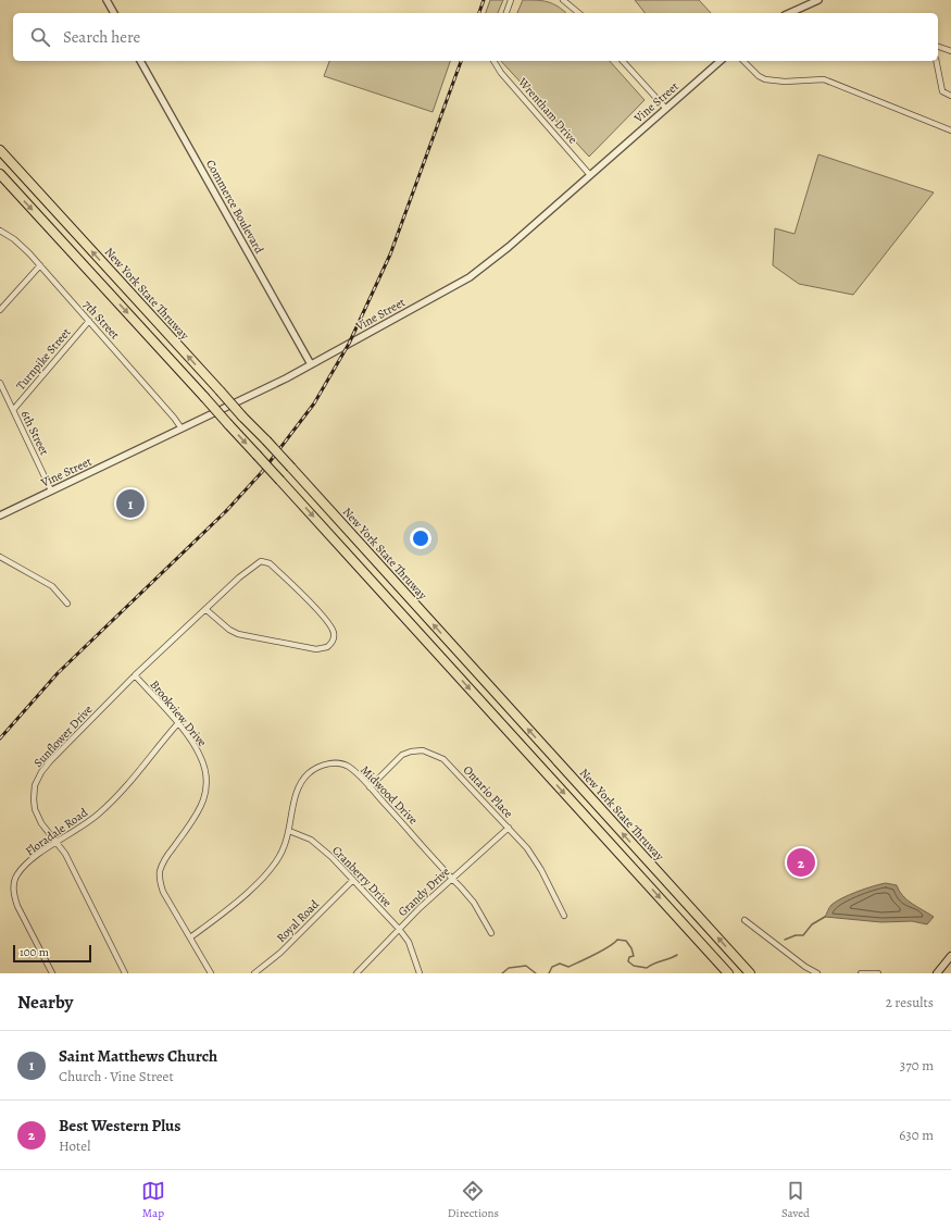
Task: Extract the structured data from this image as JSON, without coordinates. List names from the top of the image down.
{
  "streets": {
    "highway": ["New York State Thruway"],
    "street": [
      "Vine Street",
      "Wrentham Drive",
      "Commerce Boulevard",
      "7th Street",
      "Turnpike Street",
      "6th Street",
      "Brookview Drive",
      "Sunflower Drive",
      "Ontario Place",
      "Midwood Drive",
      "Floradale Road",
      "Cranberry Drive",
      "Grandy Drive",
      "Royal Road"
    ]
  },
  "crossings": [
    ["Vine Street", "Wrentham Drive"],
    ["Vine Street", "Commerce Boulevard"],
    ["Vine Street", "7th Street"],
    ["Vine Street", "6th Street"],
    ["7th Street", "Turnpike Street"],
    ["Turnpike Street", "6th Street"],
    ["Brookview Drive", "Sunflower Drive"],
    ["Brookview Drive", "Midwood Drive"],
    ["Brookview Drive", "Floradale Road"],
    ["Sunflower Drive", "Floradale Road"],
    ["Ontario Place", "Midwood Drive"],
    ["Ontario Place", "Grandy Drive"],
    ["Midwood Drive", "Cranberry Drive"],
    ["Midwood Drive", "Grandy Drive"],
    ["Cranberry Drive", "Grandy Drive"],
    ["Cranberry Drive", "Royal Road"]
  ],
  "scale_bar": "100 m",
  "page": {
    "search": "Search here",
    "pins": ["1", "2"],
    "scale": "100 m",
    "heading": ["Nearby", "2 results"],
    "list": [
      {
        "mark": "1",
        "name": "Saint Matthews Church",
        "note": "Church · Vine Street",
        "value": "370 m"
      },
      {
        "mark": "2",
        "name": "Best Western Plus",
        "note": "Hotel",
        "value": "630 m"
      }
    ],
    "nav": ["Map", "Directions", "Saved"]
  }
}
